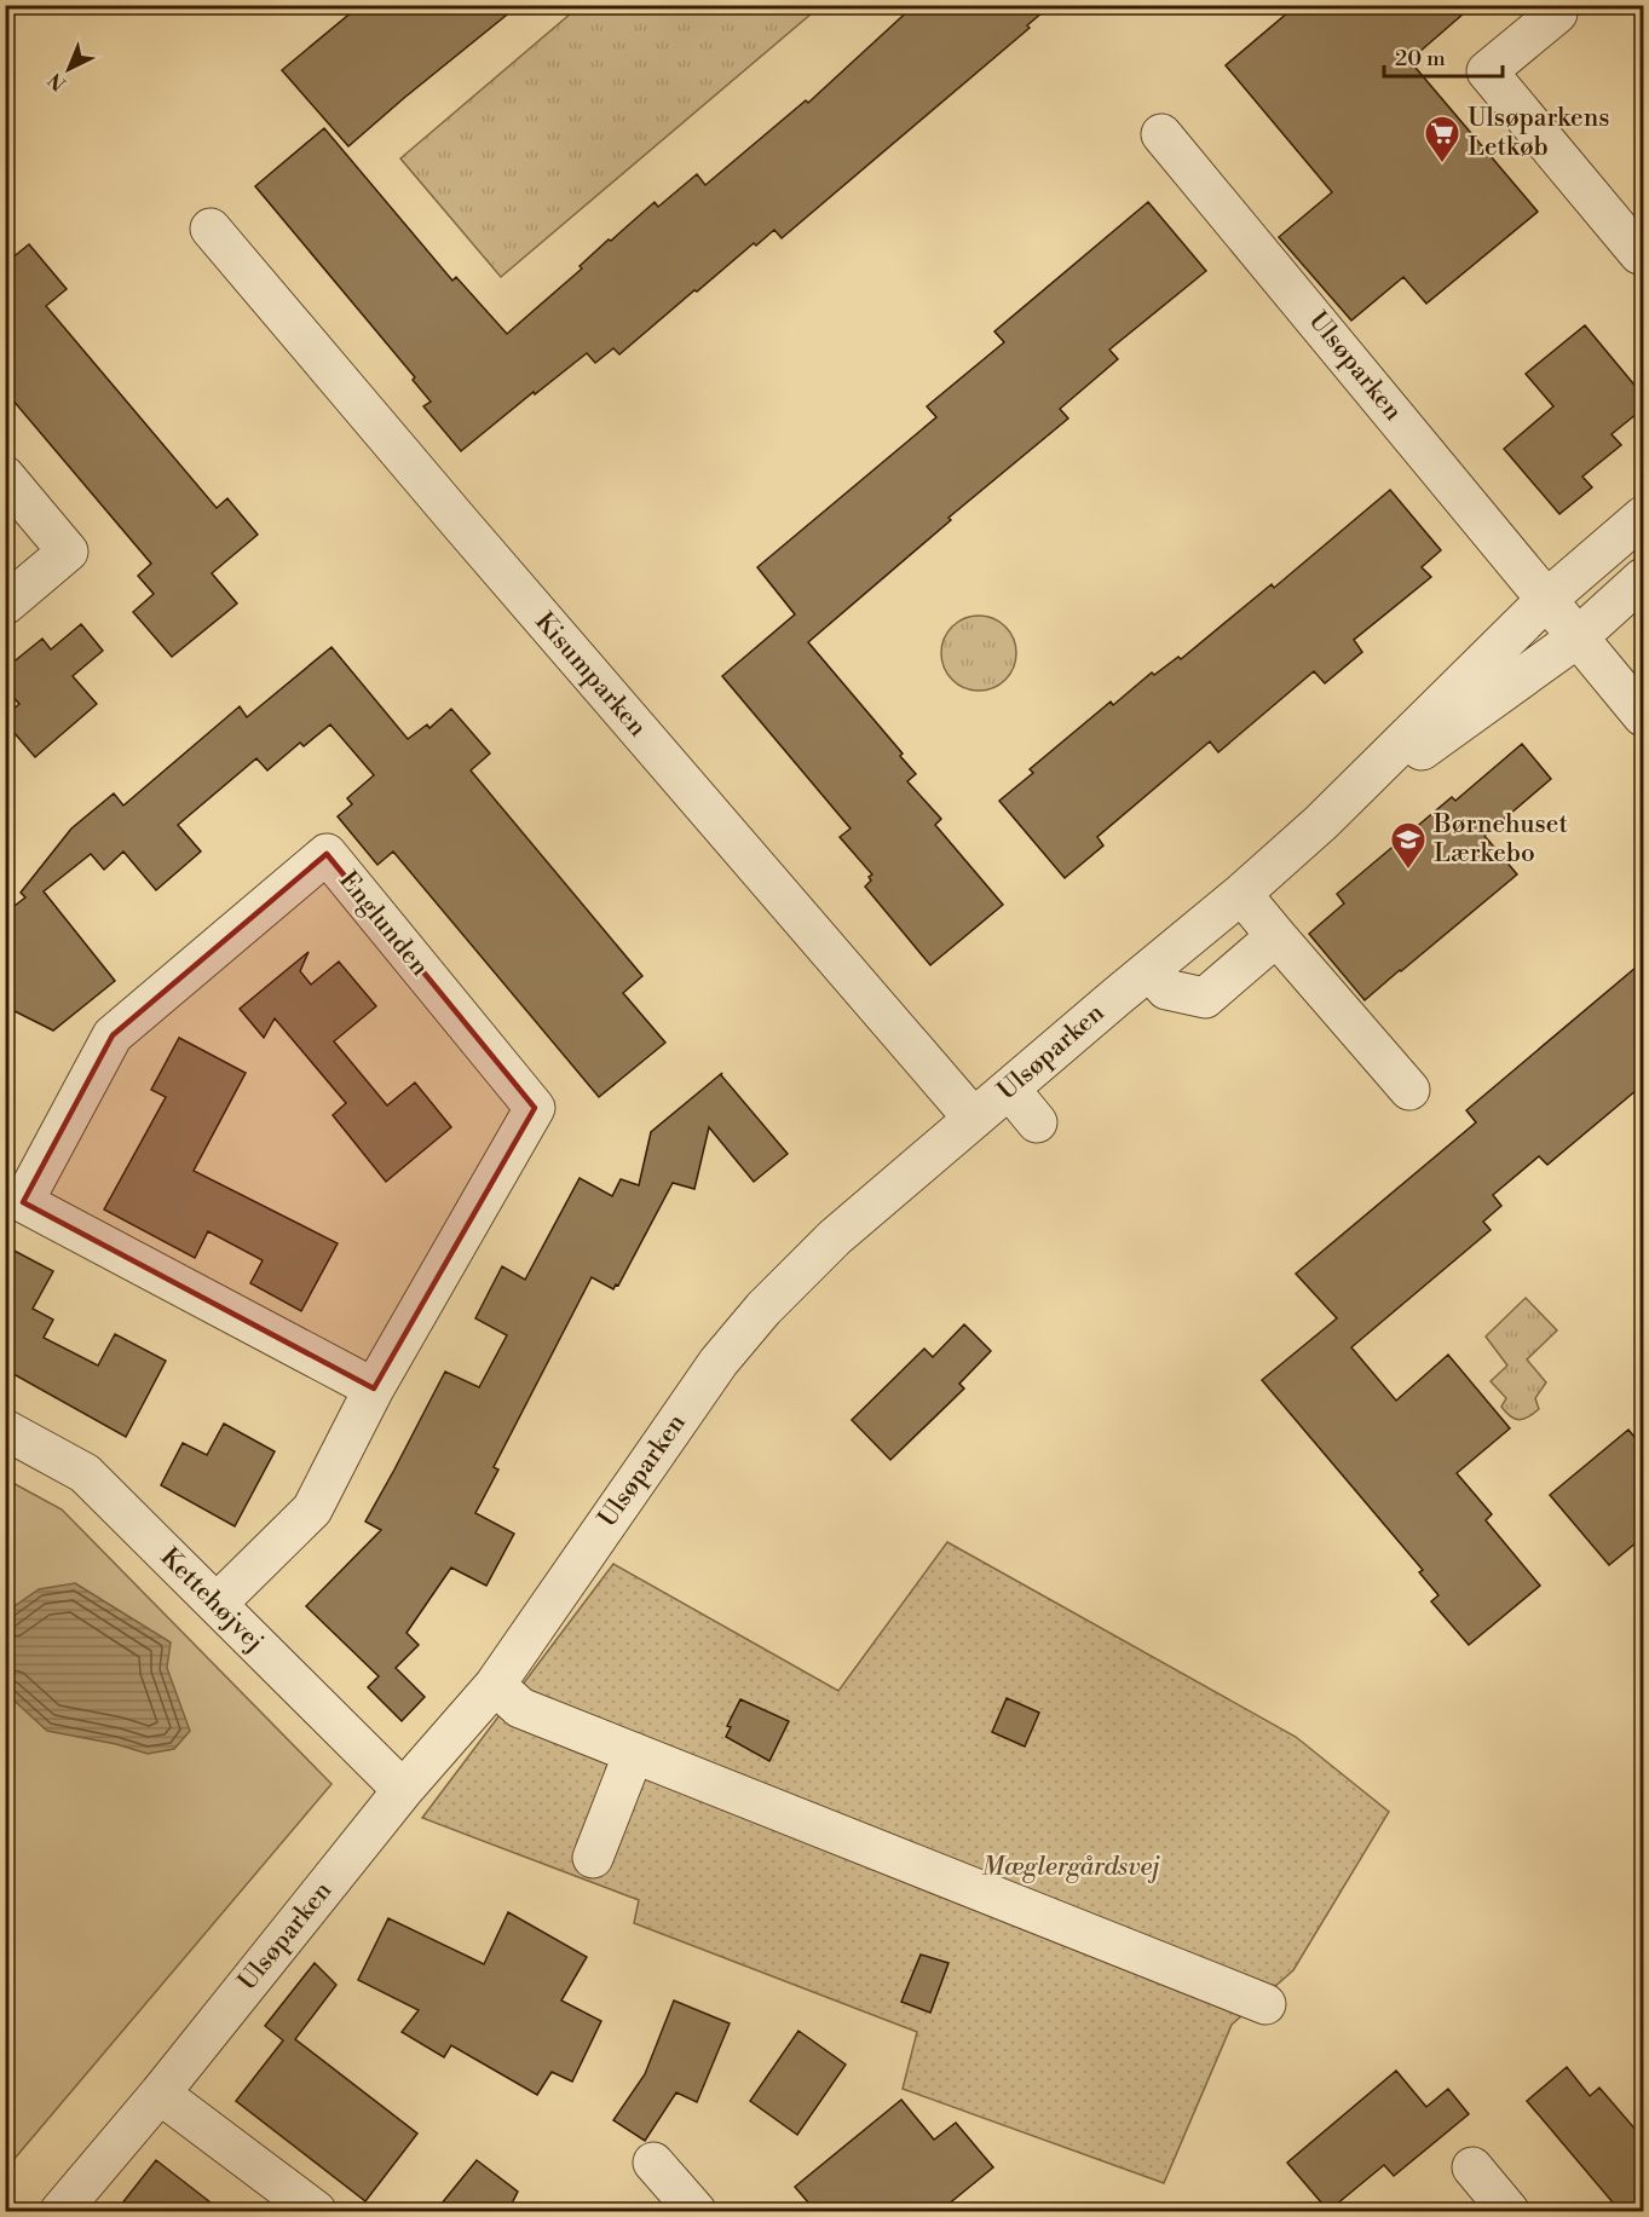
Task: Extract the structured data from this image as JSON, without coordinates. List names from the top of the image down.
{
  "streets": {
    "street": [
      "Ulsøparken",
      "Kisumparken",
      "Englunden",
      "Kettehøjvej"
    ]
  },
  "crossings": [
    ["Ulsøparken", "Kisumparken"],
    ["Ulsøparken", "Kettehøjvej"],
    ["Englunden", "Kettehøjvej"]
  ],
  "parks": ["Mæglergårdsvej"],
  "places": {
    "supermarket": ["Ulsøparkens Letkøb"],
    "school or university": ["Børnehuset Lærkebo"]
  },
  "scale_bar": "20 m",
  "north": "bottom left"
}
